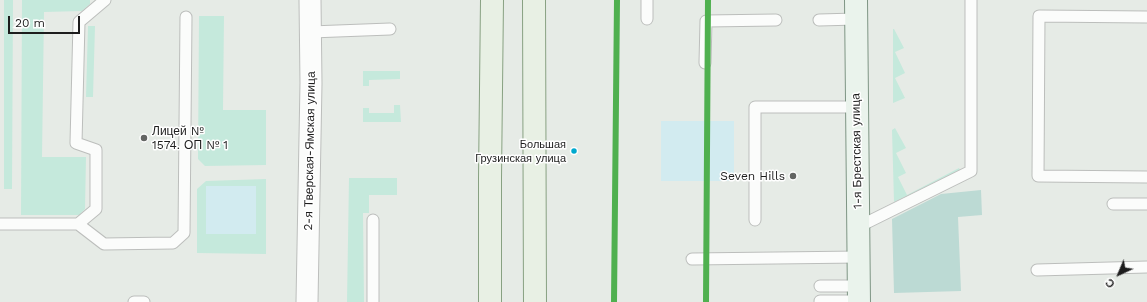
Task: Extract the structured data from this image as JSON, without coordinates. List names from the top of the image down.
{
  "streets": {
    "main road": ["1-я Брестская улица"],
    "street": ["2-я Тверская-Ямская улица"]
  },
  "places": ["Лицей № 1574. ОП № 1", "Большая Грузинская улица", "Seven Hills"],
  "scale_bar": "20 m",
  "north": "bottom left"
}
